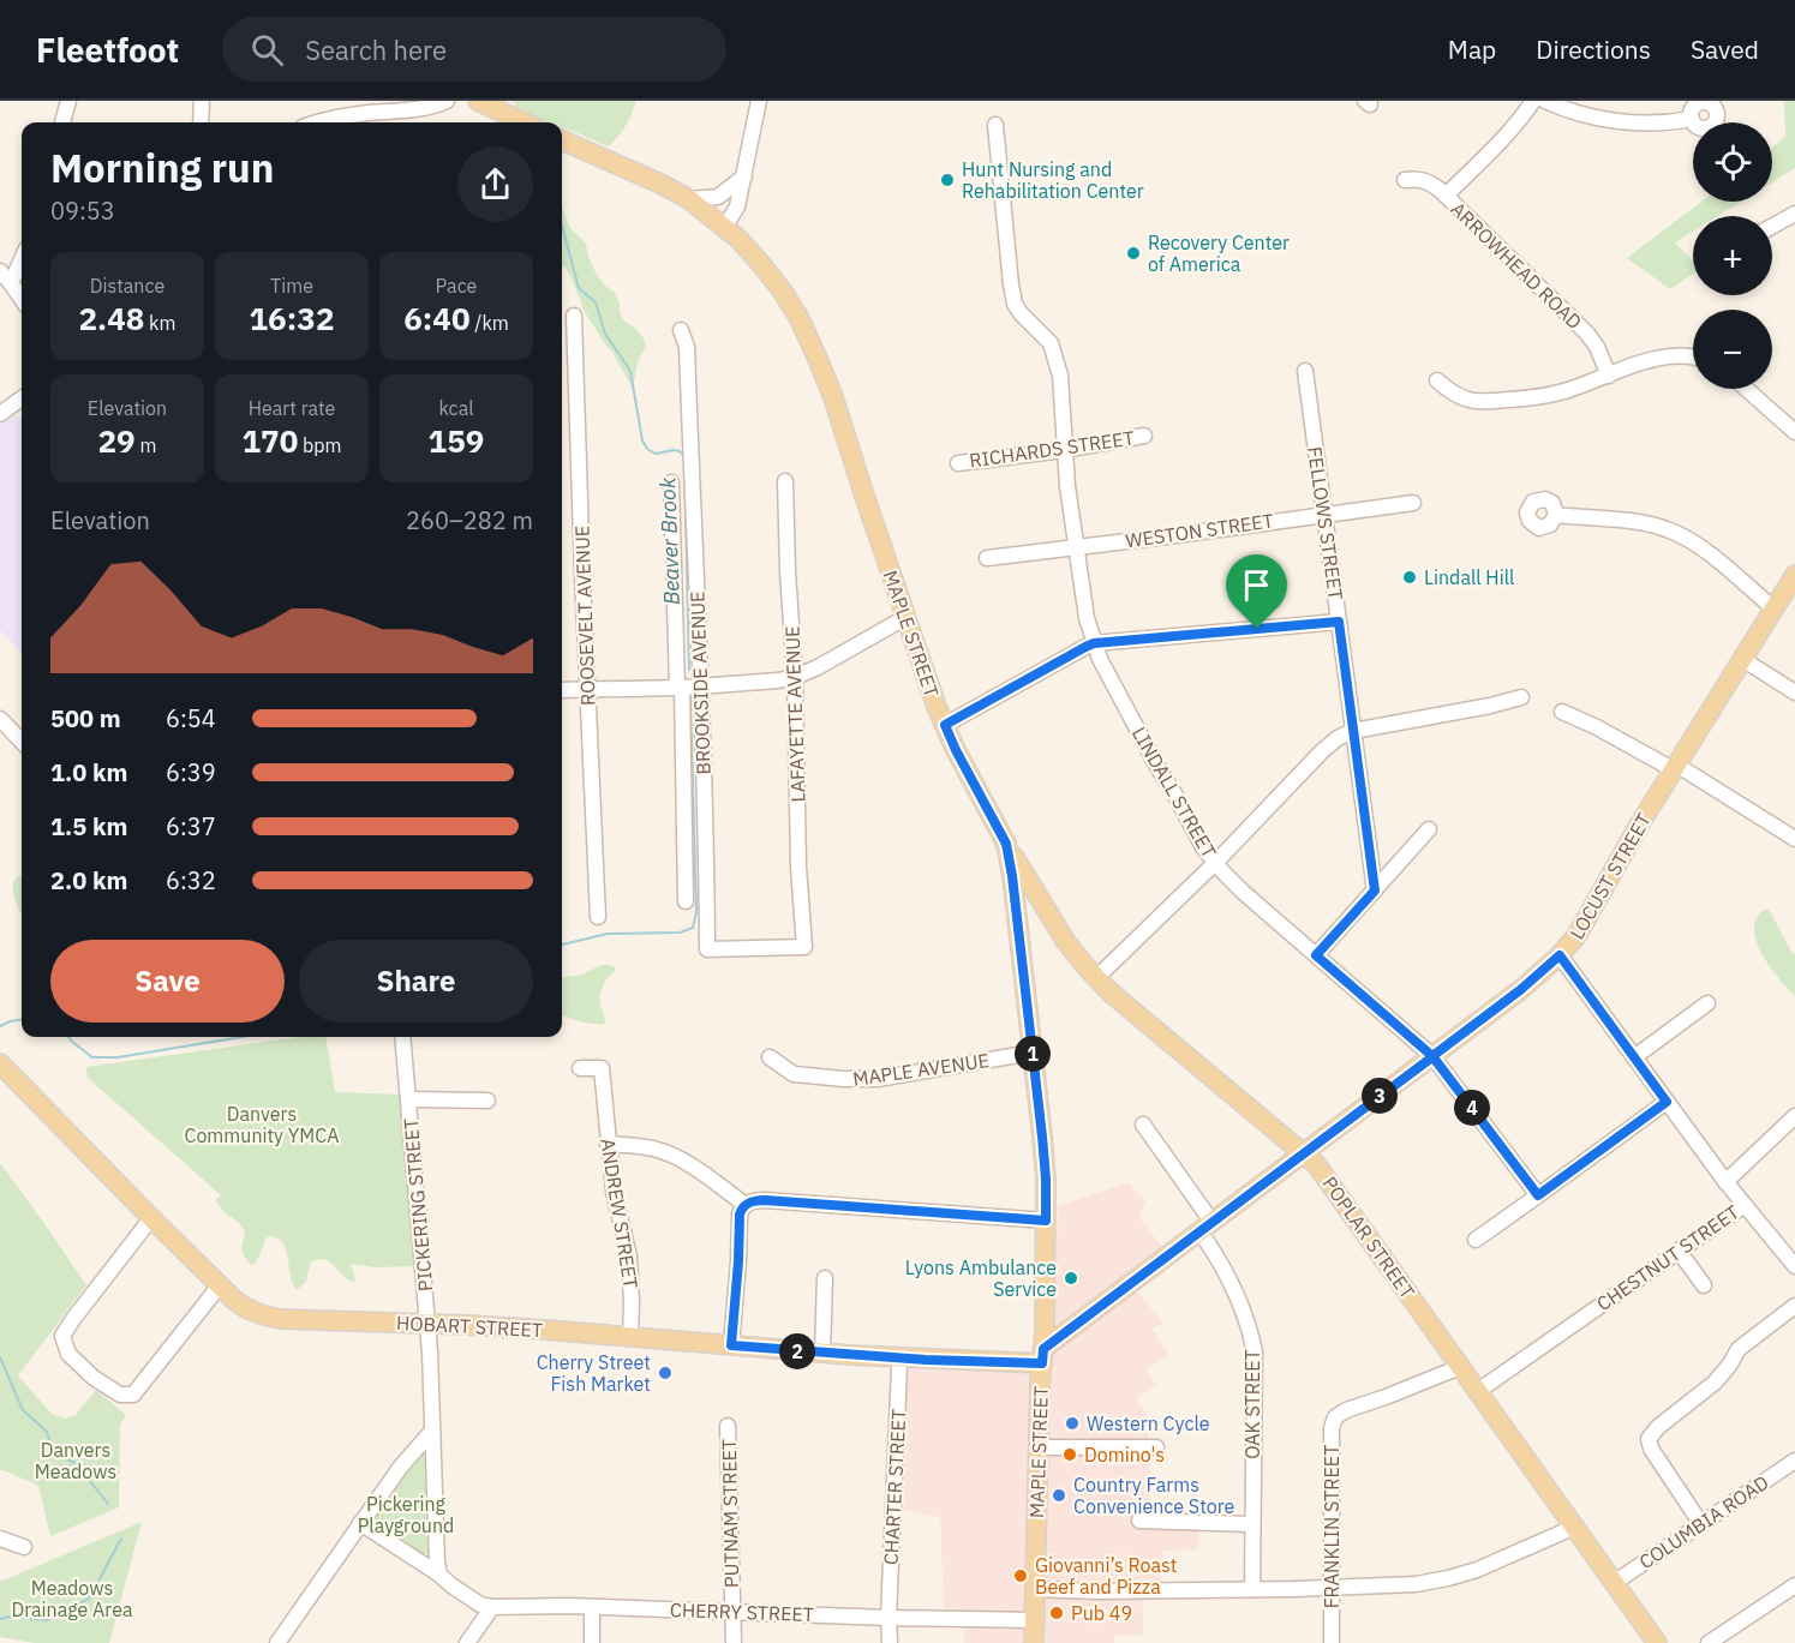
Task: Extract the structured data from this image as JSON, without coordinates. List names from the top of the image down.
{
  "streets": {
    "main road": [
      "MAPLE STREET",
      "LOCUST STREET",
      "POPLAR STREET",
      "HOBART STREET"
    ],
    "street": [
      "ARROWHEAD ROAD",
      "RICHARDS STREET",
      "FELLOWS STREET",
      "WESTON STREET",
      "ROOSEVELT AVENUE",
      "BROOKSIDE AVENUE",
      "LAFAYETTE AVENUE",
      "LINDALL STREET",
      "MAPLE AVENUE",
      "PICKERING STREET",
      "ANDREW STREET",
      "CHESTNUT STREET",
      "OAK STREET",
      "CHARTER STREET",
      "PUTNAM STREET",
      "COLUMBIA ROAD",
      "FRANKLIN STREET",
      "CHERRY STREET"
    ]
  },
  "crossings": [
    ["RICHARDS STREET", "LINDALL STREET"],
    ["FELLOWS STREET", "WESTON STREET"],
    ["WESTON STREET", "LINDALL STREET"],
    ["MAPLE STREET", "LOCUST STREET"],
    ["MAPLE STREET", "MAPLE AVENUE"],
    ["MAPLE STREET", "POPLAR STREET"],
    ["MAPLE STREET", "HOBART STREET"],
    ["MAPLE STREET", "CHERRY STREET"],
    ["BROOKSIDE AVENUE", "LAFAYETTE AVENUE"],
    ["LINDALL STREET", "LOCUST STREET"],
    ["LOCUST STREET", "POPLAR STREET"],
    ["LOCUST STREET", "CHESTNUT STREET"],
    ["LOCUST STREET", "HOBART STREET"],
    ["LOCUST STREET", "OAK STREET"],
    ["PICKERING STREET", "HOBART STREET"],
    ["ANDREW STREET", "HOBART STREET"],
    ["POPLAR STREET", "CHESTNUT STREET"],
    ["POPLAR STREET", "COLUMBIA ROAD"],
    ["POPLAR STREET", "FRANKLIN STREET"],
    ["HOBART STREET", "CHARTER STREET"],
    ["CHARTER STREET", "CHERRY STREET"],
    ["PUTNAM STREET", "CHERRY STREET"]
  ],
  "water": ["Beaver Brook"],
  "parks": [
    "Danvers Community YMCA",
    "Danvers Meadows",
    "Pickering Playground",
    "Meadows Drainage Area"
  ],
  "places": [
    "Hunt Nursing and Rehabilitation Center",
    "Recovery Center of America",
    "Lindall Hill",
    "Lyons Ambulance Service",
    "Cherry Street Fish Market",
    "Western Cycle",
    "Domino's",
    "Country Farms Convenience Store",
    "Giovanni’s Roast Beef and Pizza",
    "Pub 49"
  ],
  "page": {
    "header": "Fleetfoot",
    "search": "Search here",
    "nav": ["Map", "Directions", "Saved"],
    "map_buttons": ["+", "−"],
    "heading": ["Morning run", "09:53"],
    "stats": [
      ["Distance", "2.48 km"],
      ["Time", "16:32"],
      ["Pace", "6:40 /km"],
      ["Elevation", "29 m"],
      ["Heart rate", "170 bpm"],
      ["kcal", "159"]
    ],
    "chart": ["Elevation", "260–282 m"],
    "list": [
      {
        "name": "500 m",
        "note": "6:54"
      },
      {
        "name": "1.0 km",
        "note": "6:39"
      },
      {
        "name": "1.5 km",
        "note": "6:37"
      },
      {
        "name": "2.0 km",
        "note": "6:32"
      }
    ],
    "buttons": ["Save", "Share"],
    "pins": [
      "1",
      "3",
      "4",
      "2"
    ]
  }
}
